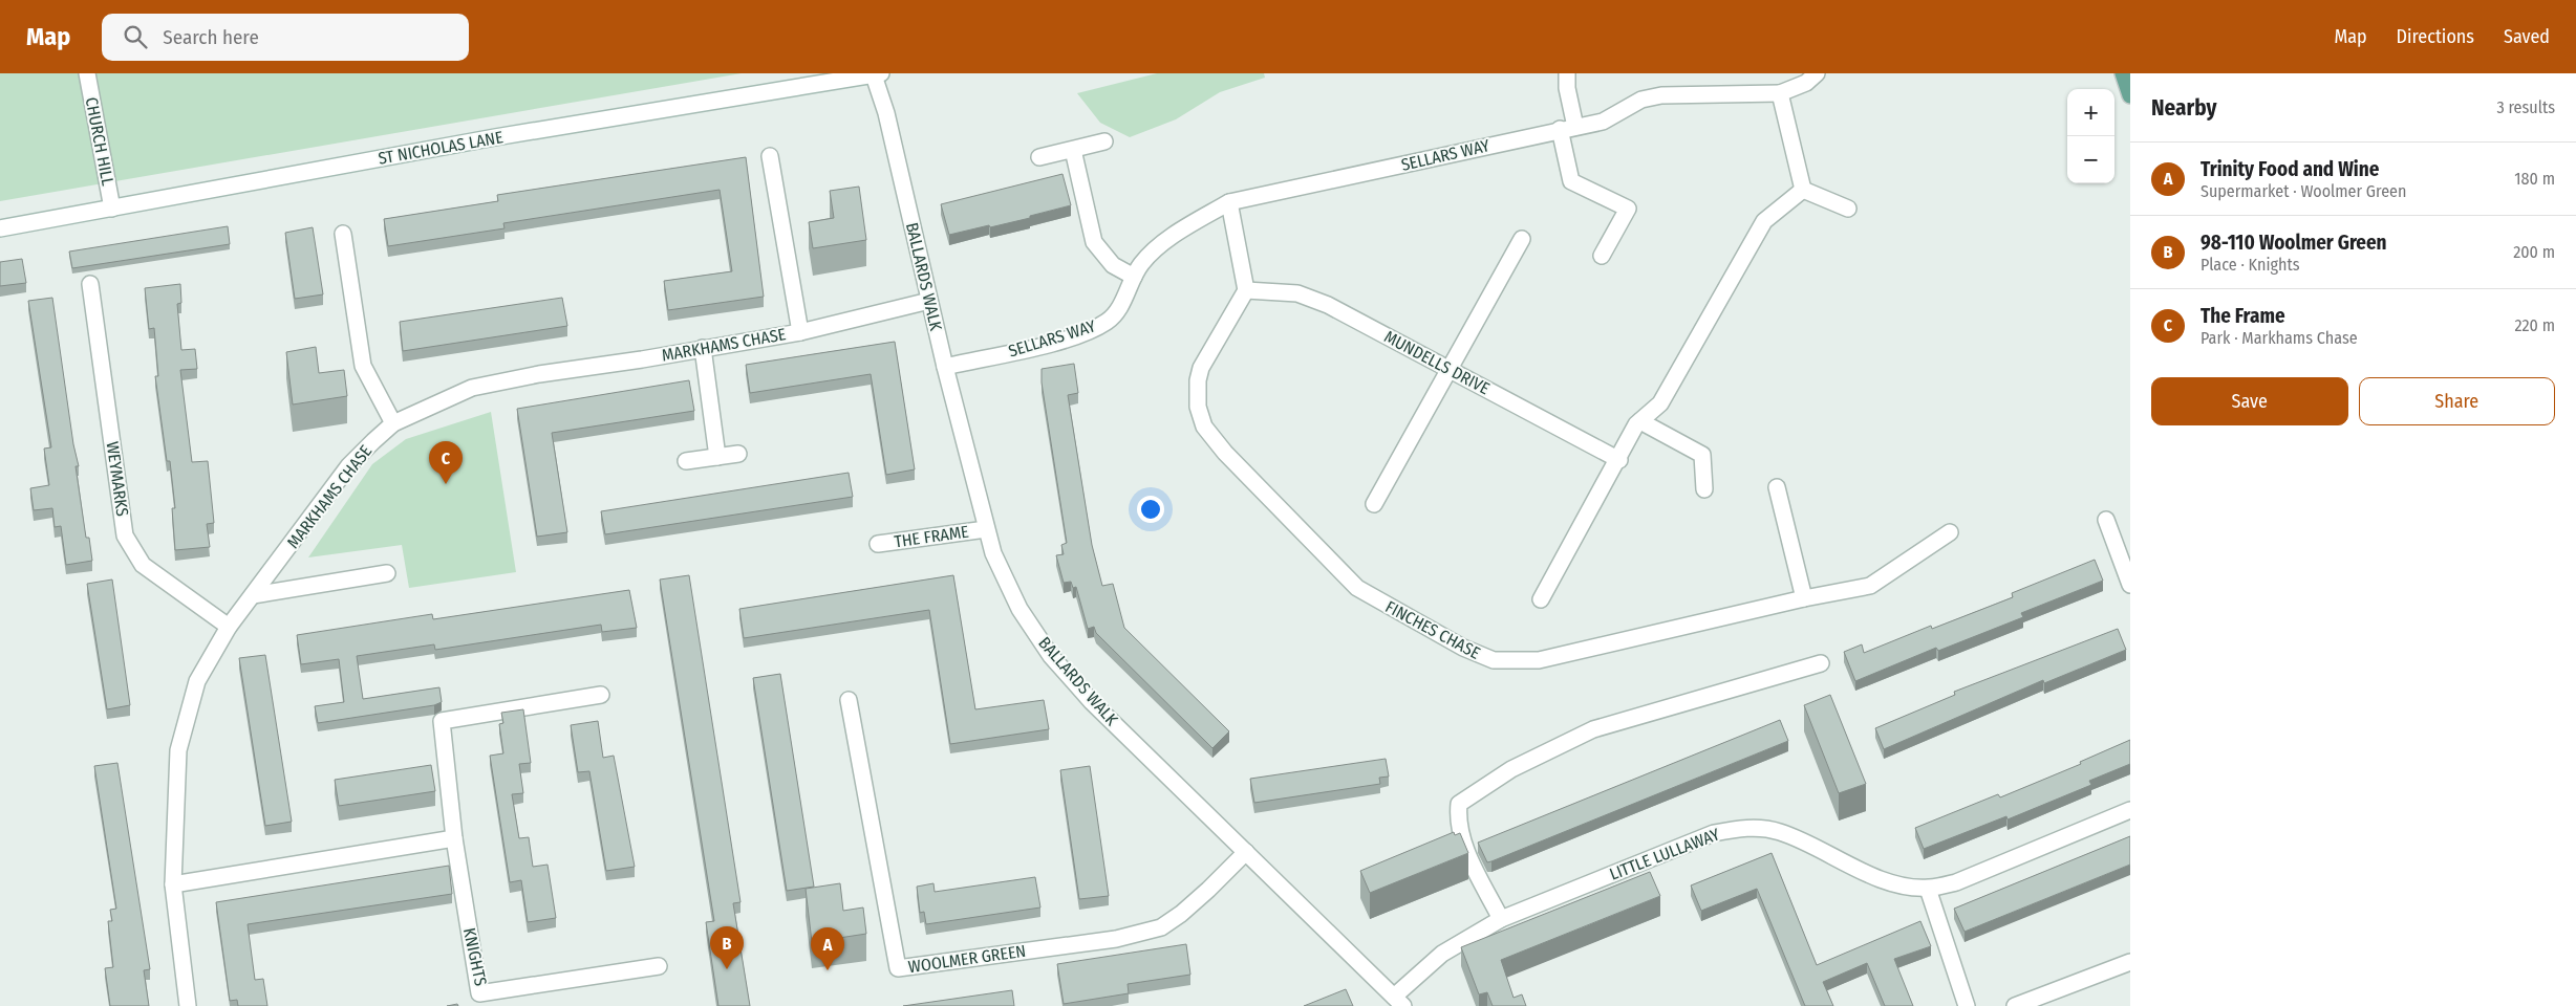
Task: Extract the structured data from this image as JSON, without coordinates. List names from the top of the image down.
{
  "streets": {
    "street": [
      "CHURCH HILL",
      "ST NICHOLAS LANE",
      "SELLARS WAY",
      "BALLARDS WALK",
      "MARKHAMS CHASE",
      "MUNDELLS DRIVE",
      "WEYMARKS",
      "THE FRAME",
      "FINCHES CHASE",
      "LITTLE LULLAWAY",
      "KNIGHTS",
      "WOOLMER GREEN"
    ]
  },
  "crossings": [
    ["CHURCH HILL", "ST NICHOLAS LANE"],
    ["ST NICHOLAS LANE", "BALLARDS WALK"],
    ["SELLARS WAY", "BALLARDS WALK"],
    ["BALLARDS WALK", "MARKHAMS CHASE"],
    ["BALLARDS WALK", "THE FRAME"],
    ["BALLARDS WALK", "LITTLE LULLAWAY"],
    ["BALLARDS WALK", "WOOLMER GREEN"],
    ["MARKHAMS CHASE", "WEYMARKS"],
    ["MUNDELLS DRIVE", "FINCHES CHASE"]
  ],
  "page": {
    "header": "Map",
    "search": "Search here",
    "nav": ["Map", "Directions", "Saved"],
    "heading": ["Nearby", "3 results"],
    "map_buttons": ["+", "−"],
    "list": [
      {
        "mark": "A",
        "name": "Trinity Food and Wine",
        "note": "Supermarket · Woolmer Green",
        "value": "180 m"
      },
      {
        "mark": "B",
        "name": "98-110 Woolmer Green",
        "note": "Place · Knights",
        "value": "200 m"
      },
      {
        "mark": "C",
        "name": "The Frame",
        "note": "Park · Markhams Chase",
        "value": "220 m"
      }
    ],
    "buttons": ["Save", "Share"],
    "pins": ["C", "B", "A"]
  }
}
